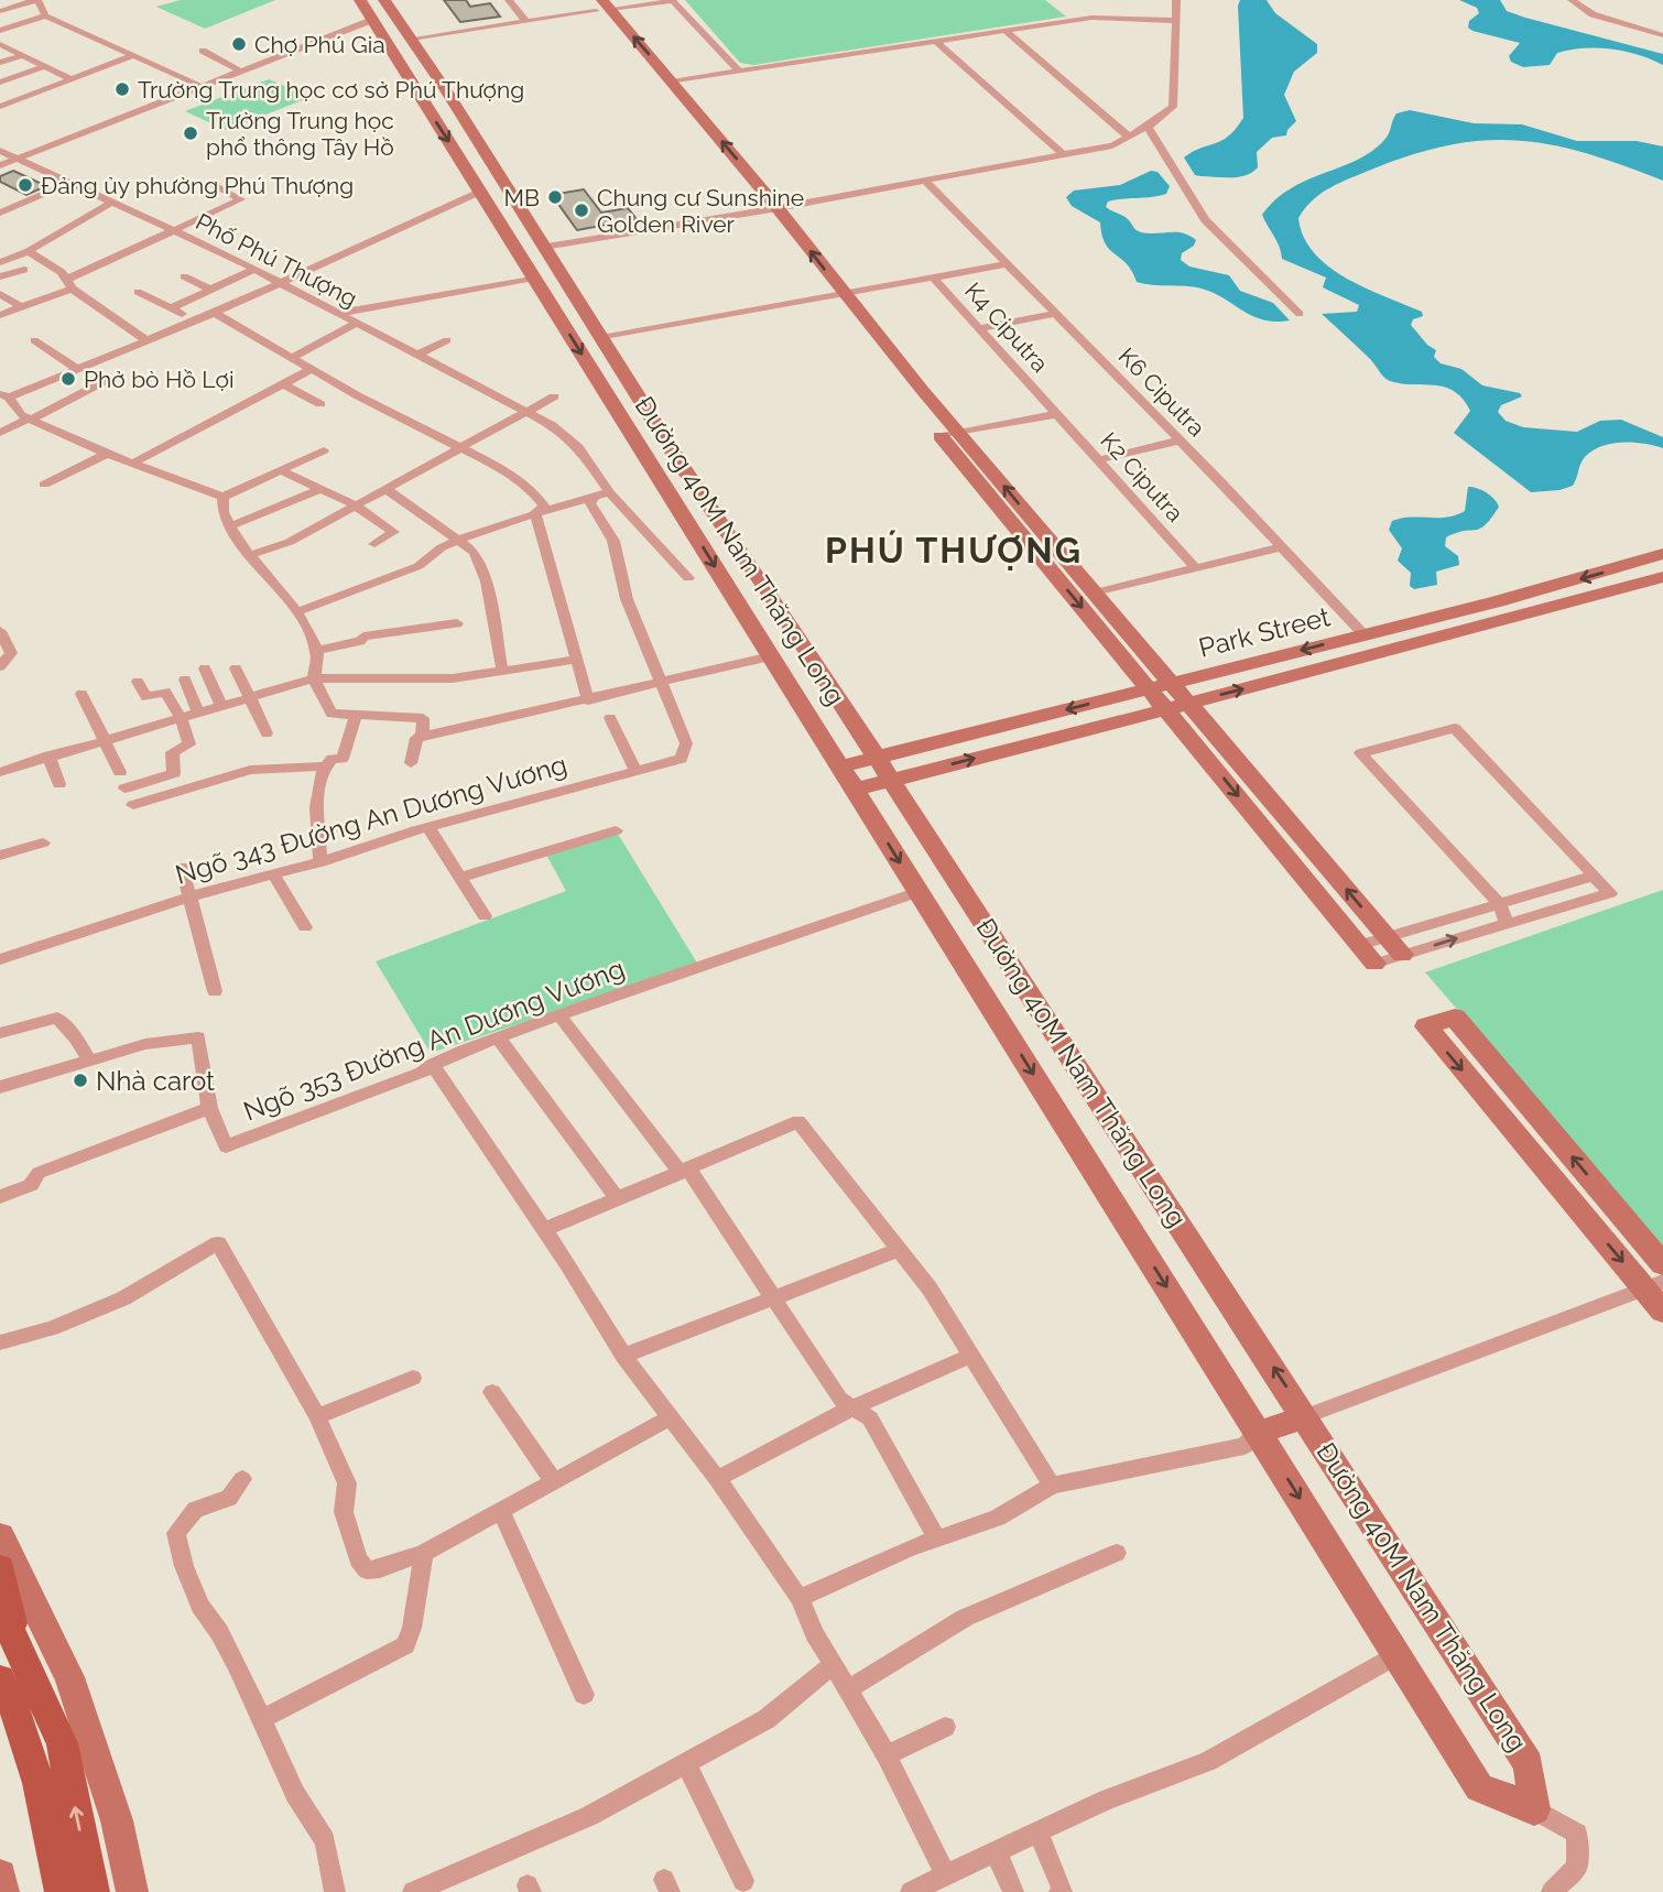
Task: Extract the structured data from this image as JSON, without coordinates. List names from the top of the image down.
{
  "streets": {
    "street": [
      "Phố Phú Thượng",
      "K4 Ciputra",
      "K6 Ciputra",
      "K2 Ciputra",
      "Đường 40M Nam Thăng Long",
      "Park Street",
      "Ngõ 343 Đường An Dương Vương",
      "Ngõ 353 Đường An Dương Vương"
    ]
  },
  "crossings": [
    ["K4 Ciputra", "K2 Ciputra"],
    ["K6 Ciputra", "Park Street"],
    ["Đường 40M Nam Thăng Long", "Park Street"],
    ["Đường 40M Nam Thăng Long", "Ngõ 353 Đường An Dương Vương"]
  ],
  "districts": ["PHÚ THƯỢNG"],
  "places": [
    "Chợ Phú Gia",
    "Trường Trung học cơ sở Phú Thượng",
    "Trường Trung học phổ thông Tây Hồ",
    "Đảng ủy phường Phú Thượng",
    "MB",
    "Chung cư Sunshine Golden River",
    "Phở bò Hồ Lợi",
    "Nhà carot"
  ]
}
